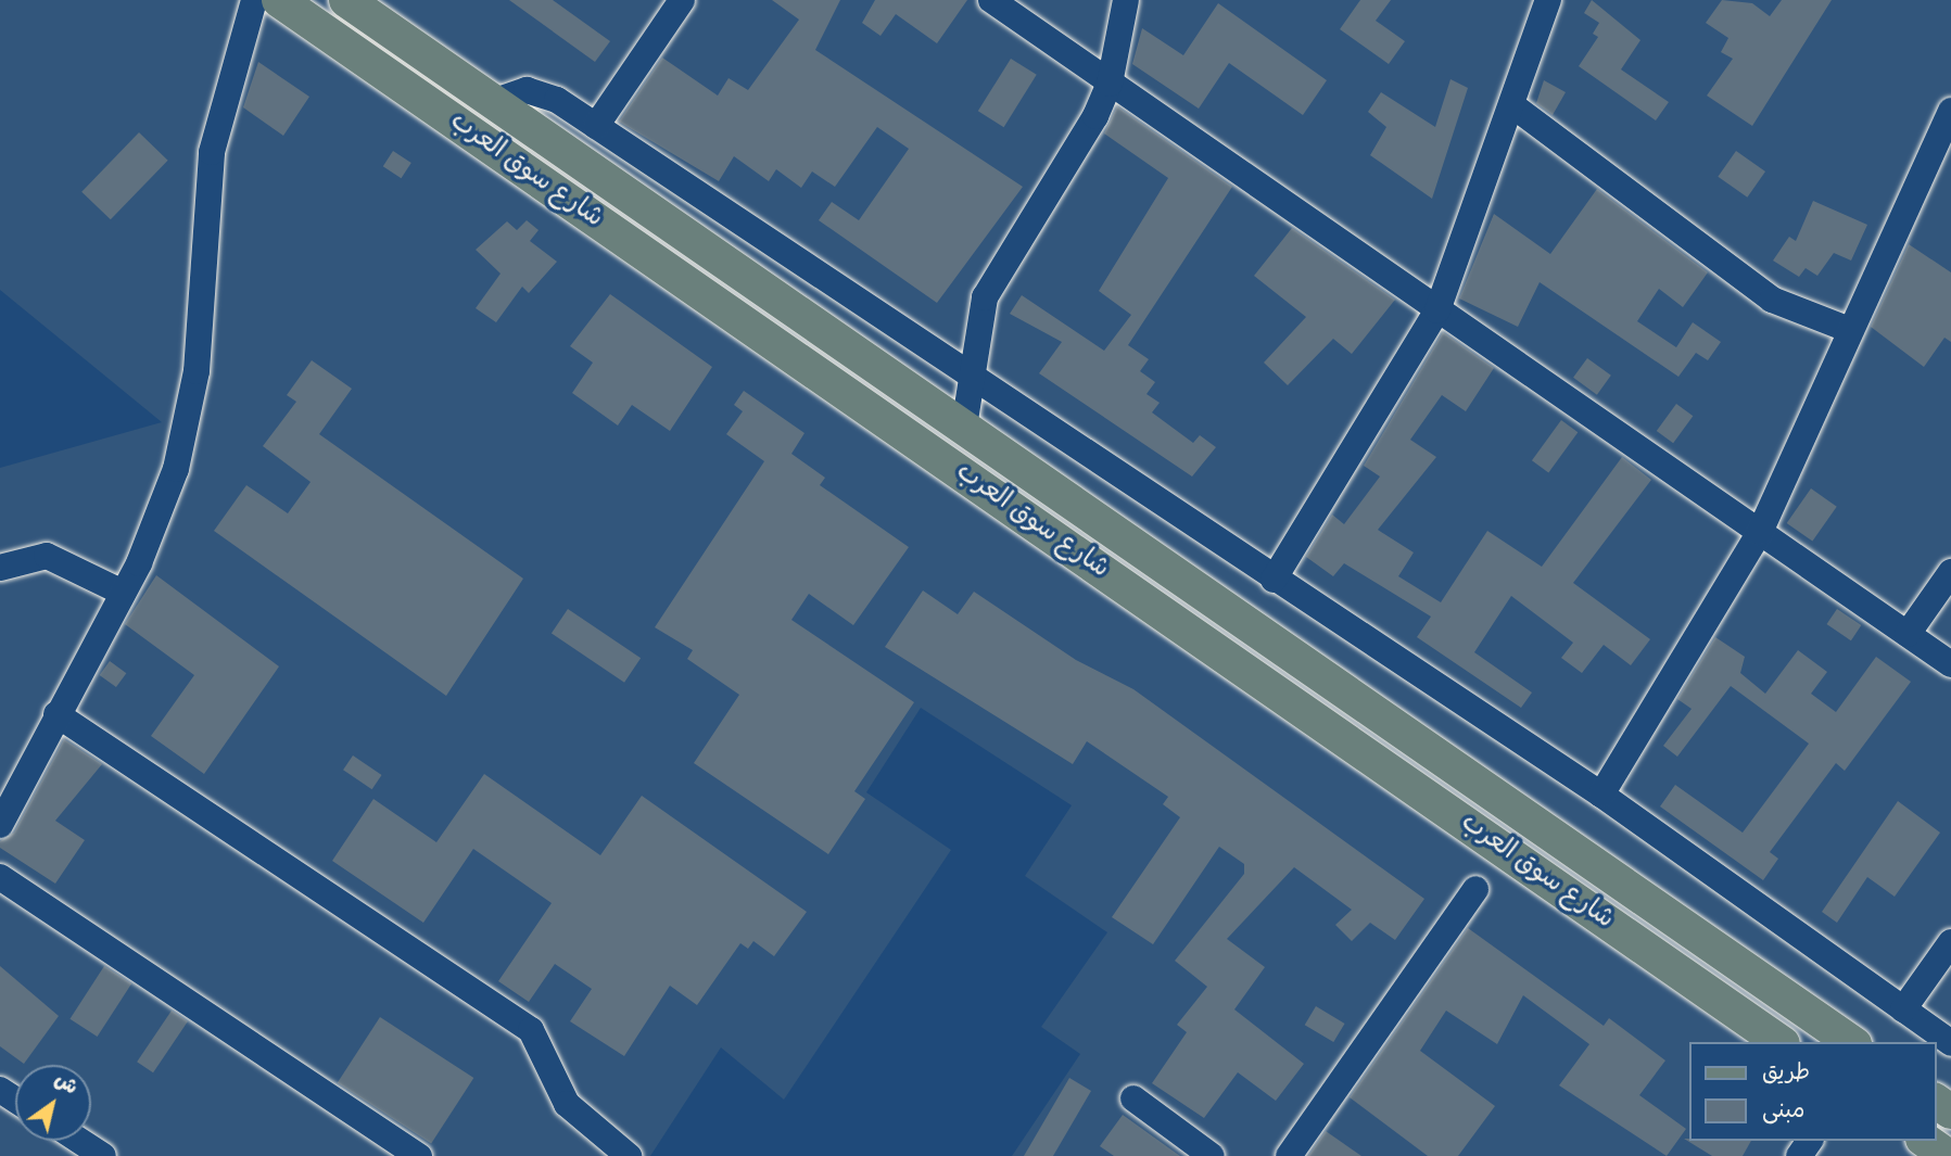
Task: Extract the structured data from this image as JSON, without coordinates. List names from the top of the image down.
{
  "streets": {
    "main road": ["شارع سوق العرب"]
  },
  "legend": ["طريق", "مبنى"],
  "north": "top right"
}
